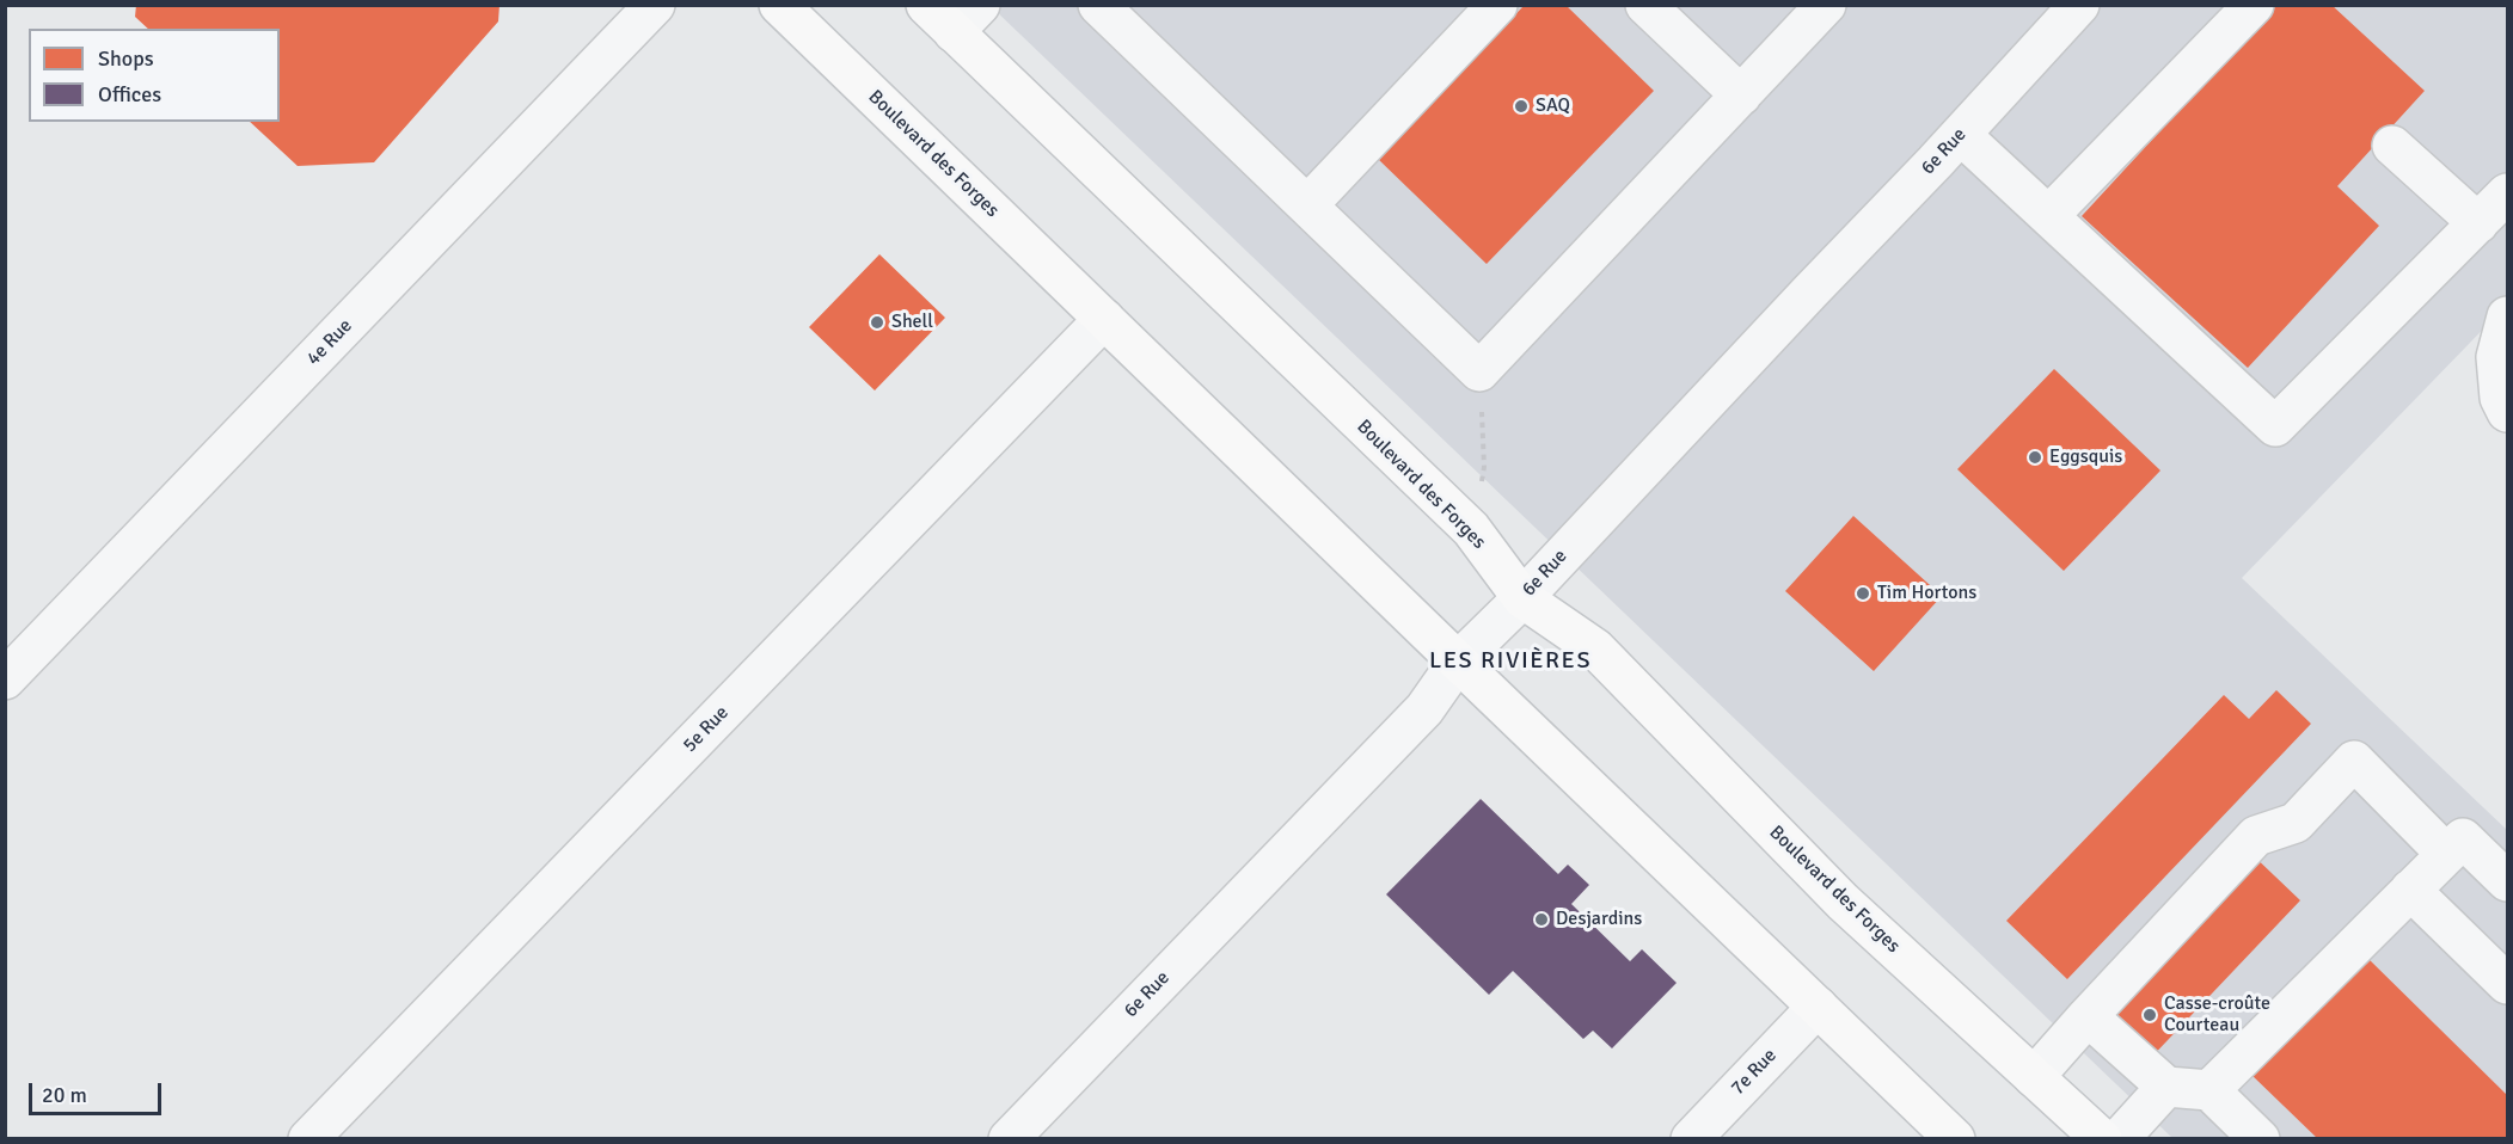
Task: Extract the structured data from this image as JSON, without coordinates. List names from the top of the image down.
{
  "streets": {
    "main road": ["Boulevard des Forges"],
    "street": [
      "6e Rue",
      "4e Rue",
      "5e Rue",
      "7e Rue"
    ]
  },
  "crossings": [
    ["6e Rue", "Boulevard des Forges"],
    ["Boulevard des Forges", "5e Rue"],
    ["Boulevard des Forges", "7e Rue"]
  ],
  "districts": ["LES RIVIÈRES"],
  "places": [
    "SAQ",
    "Shell",
    "Eggsquis",
    "Tim Hortons",
    "Desjardins",
    "Casse-croûte Courteau"
  ],
  "legend": ["Shops", "Offices"],
  "scale_bar": "20 m"
}
